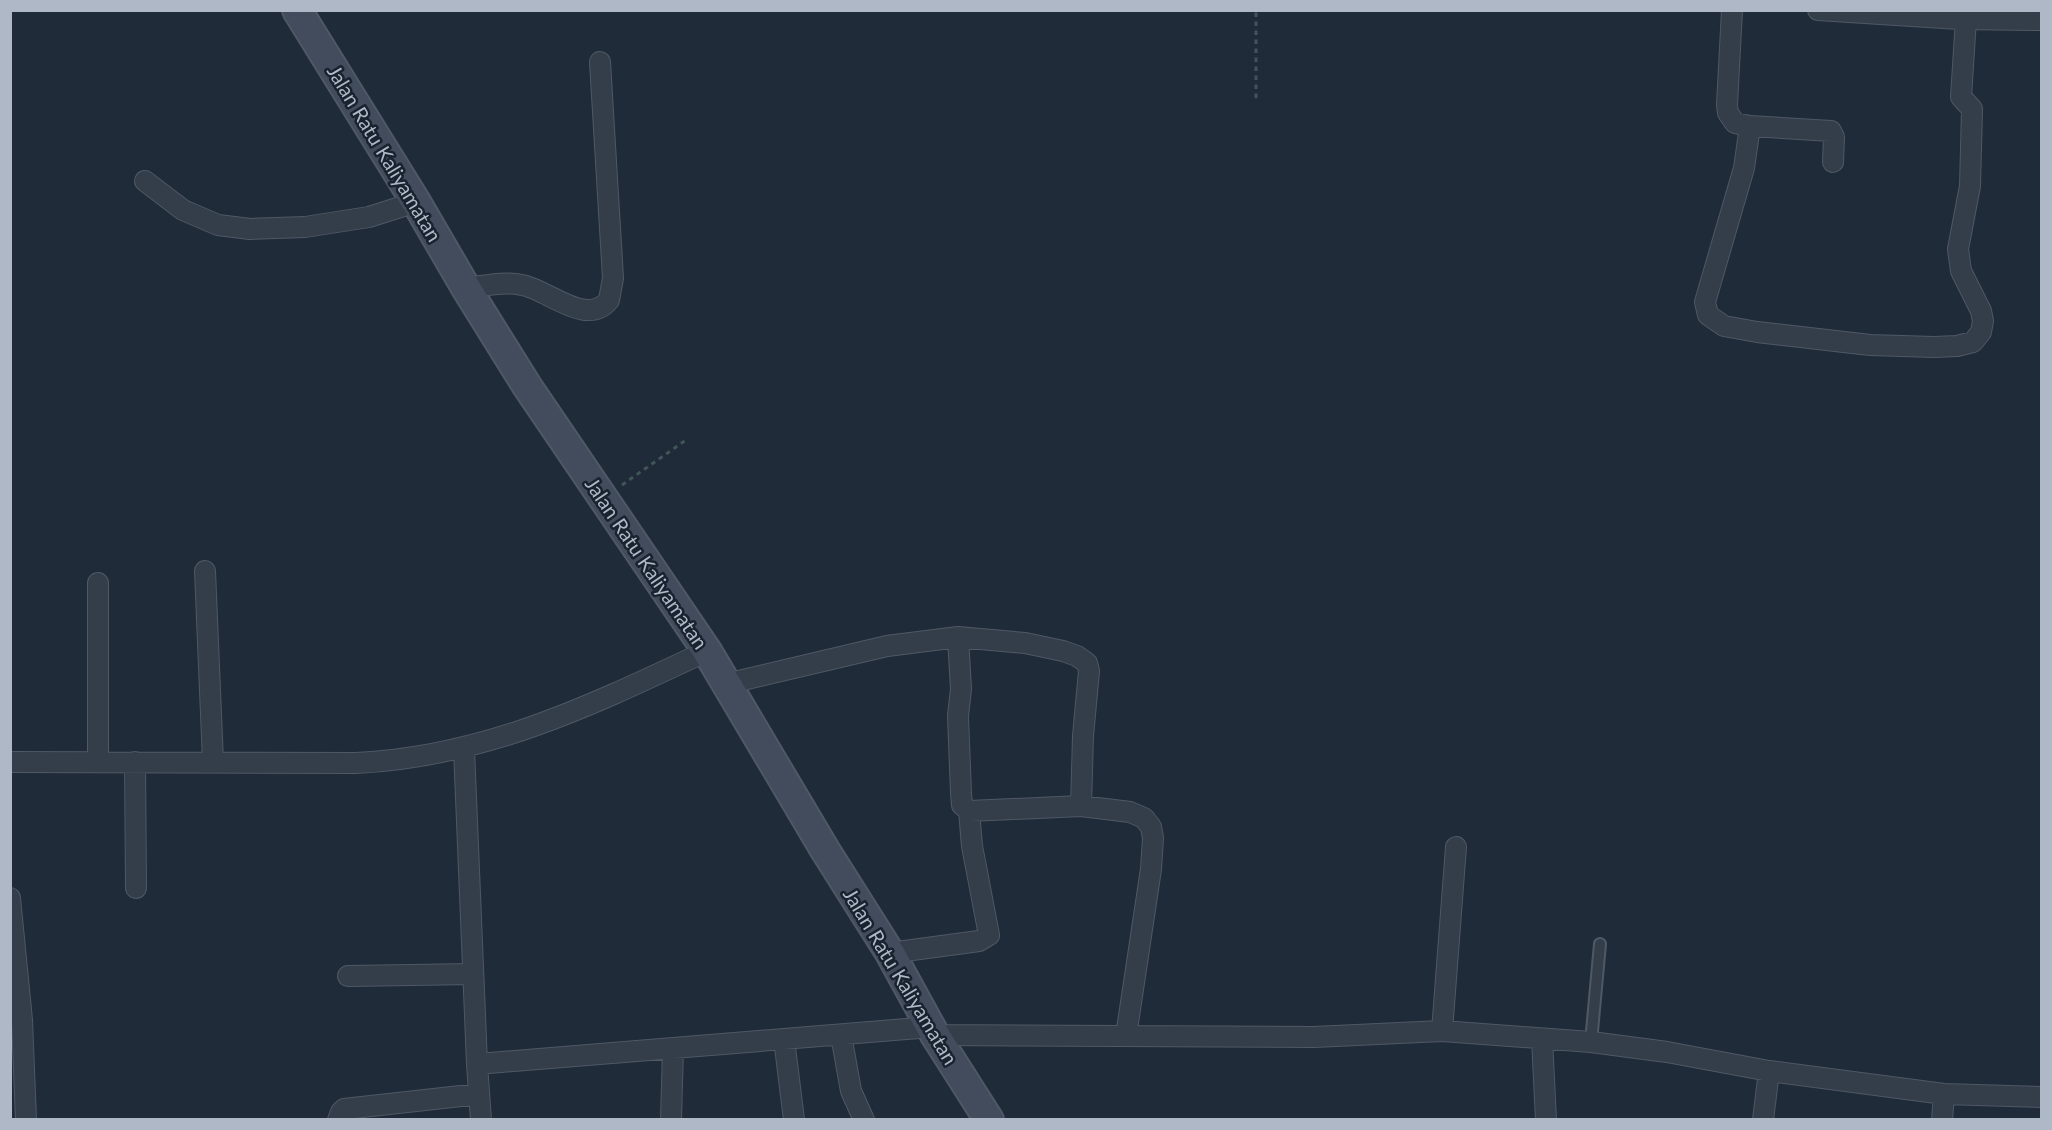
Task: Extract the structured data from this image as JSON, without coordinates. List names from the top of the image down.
{
  "streets": {
    "main road": ["Jalan Ratu Kaliyamatan"]
  }
}
